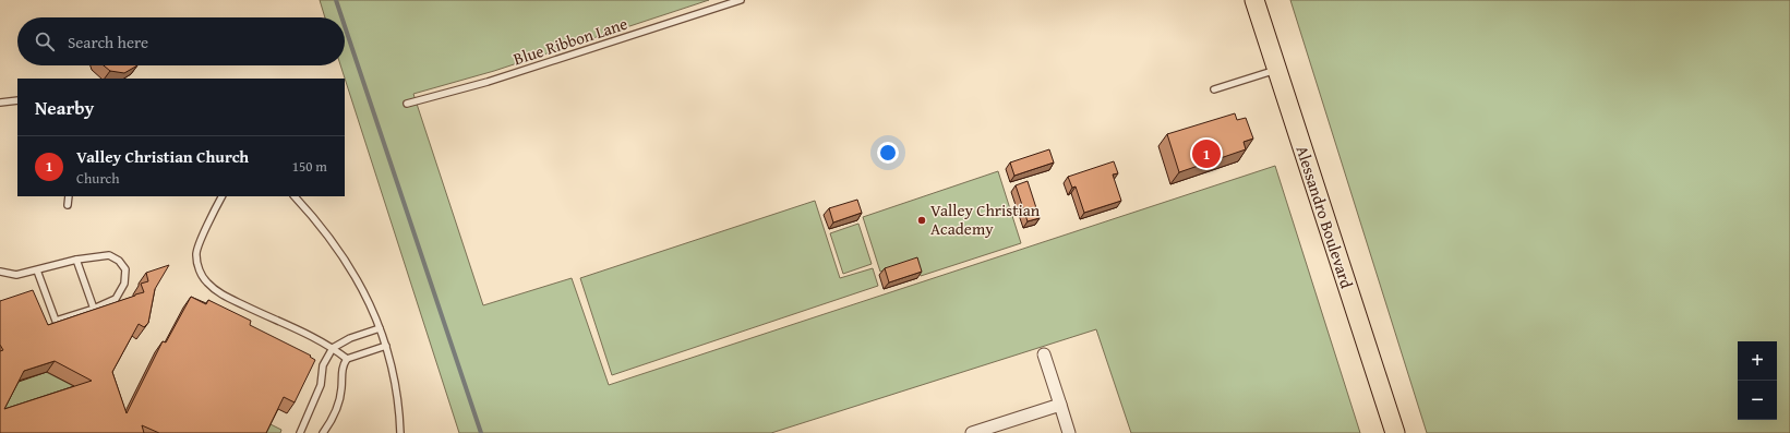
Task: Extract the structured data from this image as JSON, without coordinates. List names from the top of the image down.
{
  "streets": {
    "main road": ["Alessandro Boulevard"],
    "lane": ["Blue Ribbon Lane"]
  },
  "places": ["Valley Christian Academy"],
  "page": {
    "search": "Search here",
    "heading": "Nearby",
    "list": [
      {
        "mark": "1",
        "name": "Valley Christian Church",
        "note": "Church",
        "value": "150 m"
      }
    ],
    "pins": "1",
    "map_buttons": ["+", "−"]
  }
}
